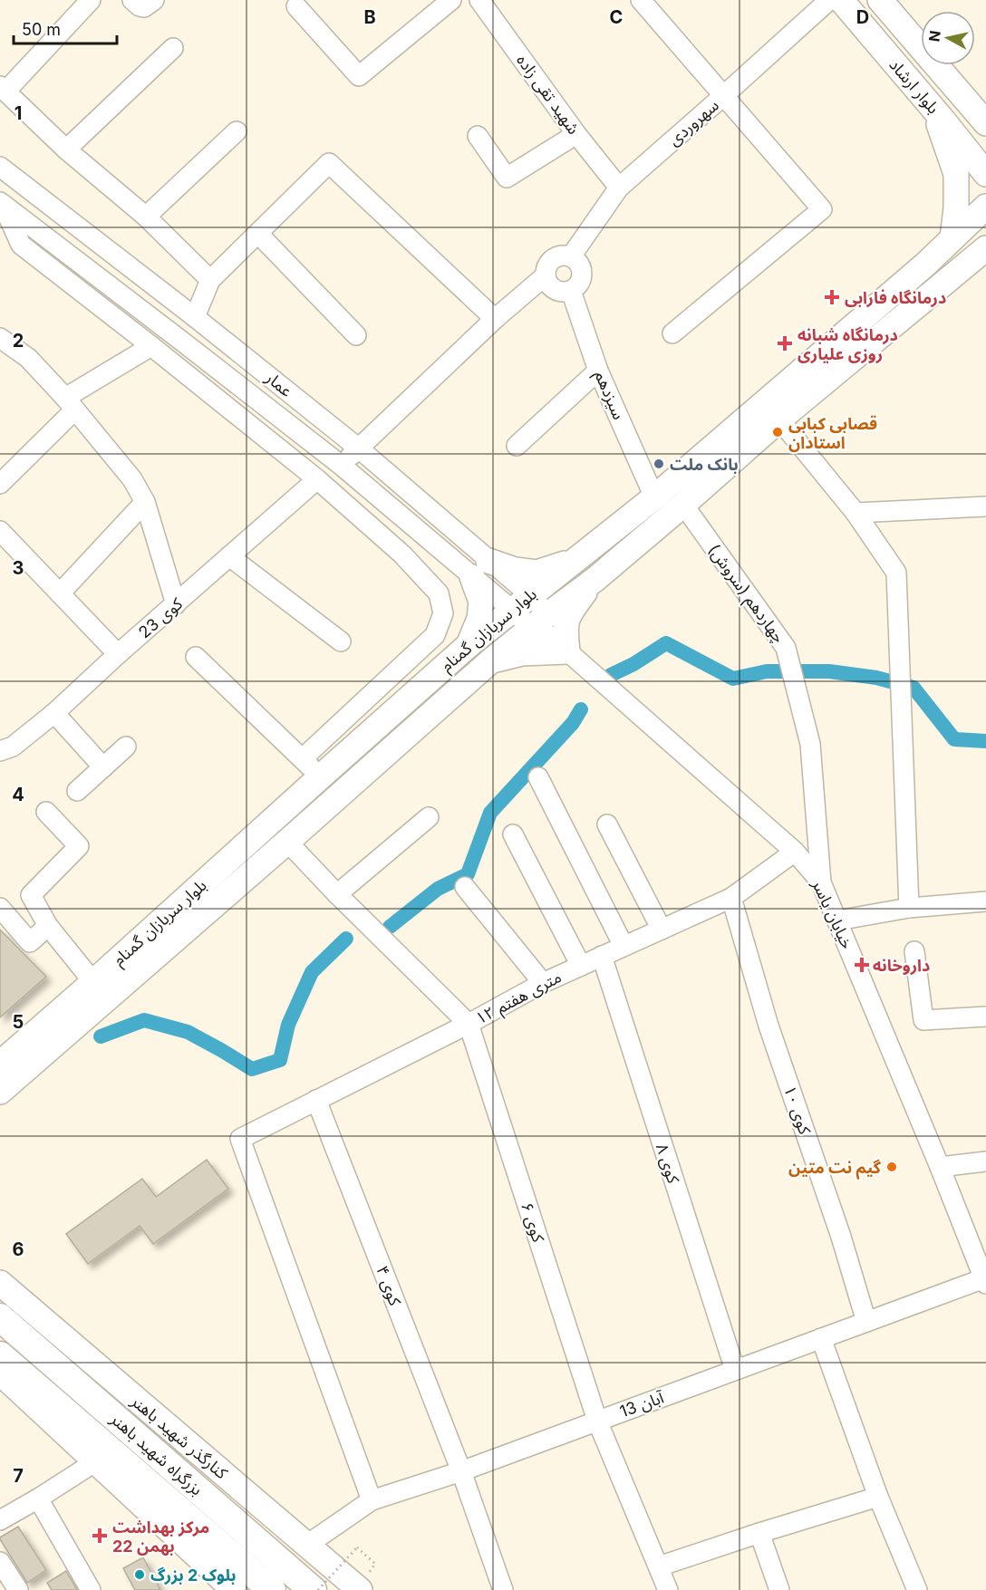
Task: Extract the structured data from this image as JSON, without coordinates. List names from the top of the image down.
{
  "streets": {
    "highway": ["بزرگراه شهید باهنر"],
    "main road": ["بلوار ارشاد", "بلوار سربازان گمنام", "کنارگذر شهید باهنر"],
    "street": [
      "شهید تقی زاده",
      "سهروردی",
      "عمار",
      "سیزدهم",
      "چهاردهم (سروش)",
      "کوی 23",
      "خیابان یاسر",
      "۱۲ متری هفتم",
      "کوی ۱۰",
      "کوی ۸",
      "کوی ۶",
      "کوی ۴",
      "13 آبان"
    ]
  },
  "crossings": [
    ["شهید تقی زاده", "سهروردی"],
    ["سهروردی", "سیزدهم"],
    ["عمار", "بلوار سربازان گمنام"],
    ["عمار", "خیابان یاسر"],
    ["سیزدهم", "بلوار سربازان گمنام"],
    ["چهاردهم (سروش)", "بلوار سربازان گمنام"],
    ["چهاردهم (سروش)", "خیابان یاسر"],
    ["بلوار سربازان گمنام", "خیابان یاسر"],
    ["خیابان یاسر", "۱۲ متری هفتم"],
    ["خیابان یاسر", "13 آبان"],
    ["۱۲ متری هفتم", "کوی ۱۰"],
    ["۱۲ متری هفتم", "کوی ۸"],
    ["۱۲ متری هفتم", "کوی ۶"],
    ["۱۲ متری هفتم", "کوی ۴"],
    ["۱۲ متری هفتم", "13 آبان"],
    ["کوی ۱۰", "13 آبان"],
    ["کوی ۸", "13 آبان"],
    ["کوی ۶", "13 آبان"],
    ["کوی ۴", "13 آبان"],
    ["13 آبان", "کنارگذر شهید باهنر"],
    ["کنارگذر شهید باهنر", "بزرگراه شهید باهنر"]
  ],
  "places": {
    "health": [
      "درمانگاه فارابی",
      "درمانگاه شبانه روزی علیاری",
      "داروخانه",
      "مرکز بهداشت 22 بهمن"
    ],
    "other": [
      "قصابی کبابی استادان",
      "بانک ملت",
      "گیم نت متین",
      "بلوک 2 بزرگ"
    ]
  },
  "scale_bar": "50 m",
  "north": "left",
  "grid": {
    "columns": ["B", "C", "D"],
    "rows": [
      "1",
      "2",
      "3",
      "4",
      "5",
      "6",
      "7"
    ]
  }
}
